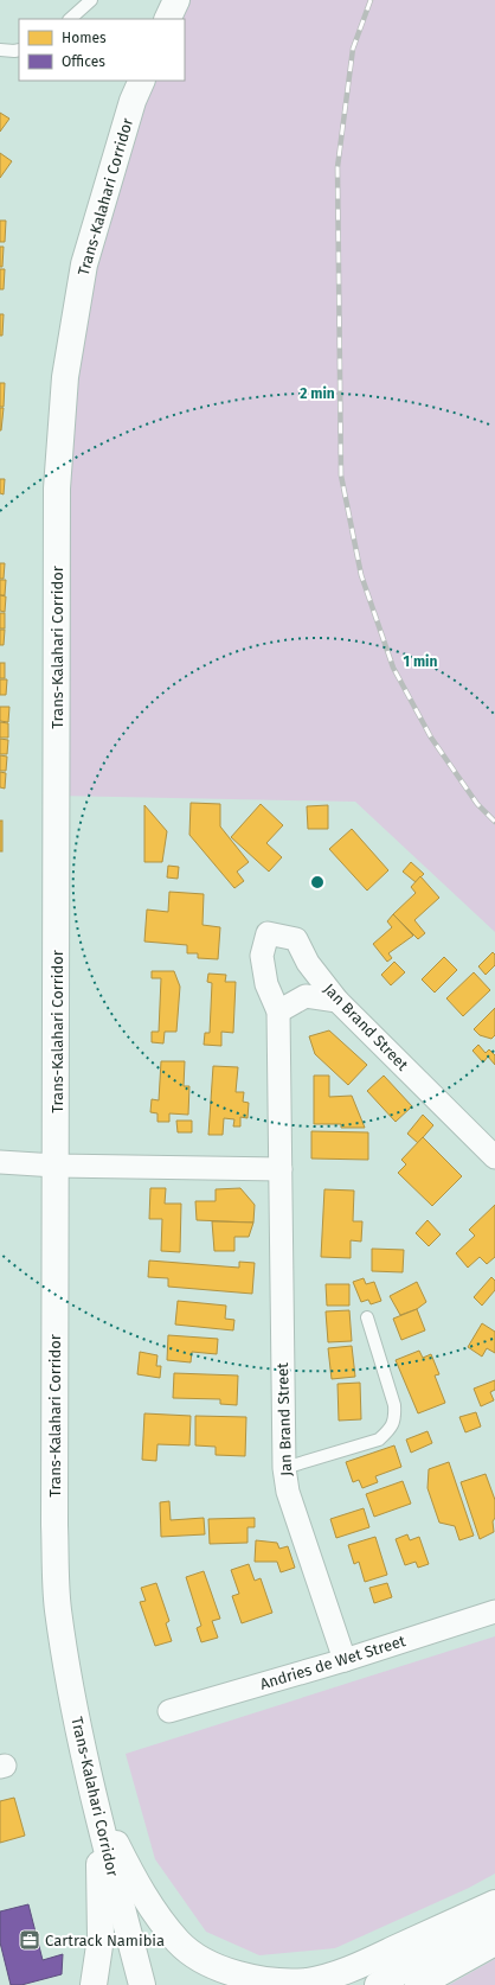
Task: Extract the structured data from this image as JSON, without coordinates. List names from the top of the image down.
{
  "streets": {
    "main road": ["Trans-Kalahari Corridor"],
    "street": ["Jan Brand Street", "Andries de Wet Street"]
  },
  "crossings": [
    ["Jan Brand Street", "Andries de Wet Street"]
  ],
  "places": {
    "office": ["Cartrack Namibia"]
  },
  "legend": ["Homes", "Offices"],
  "rings": ["2 min", "1 min"]
}
